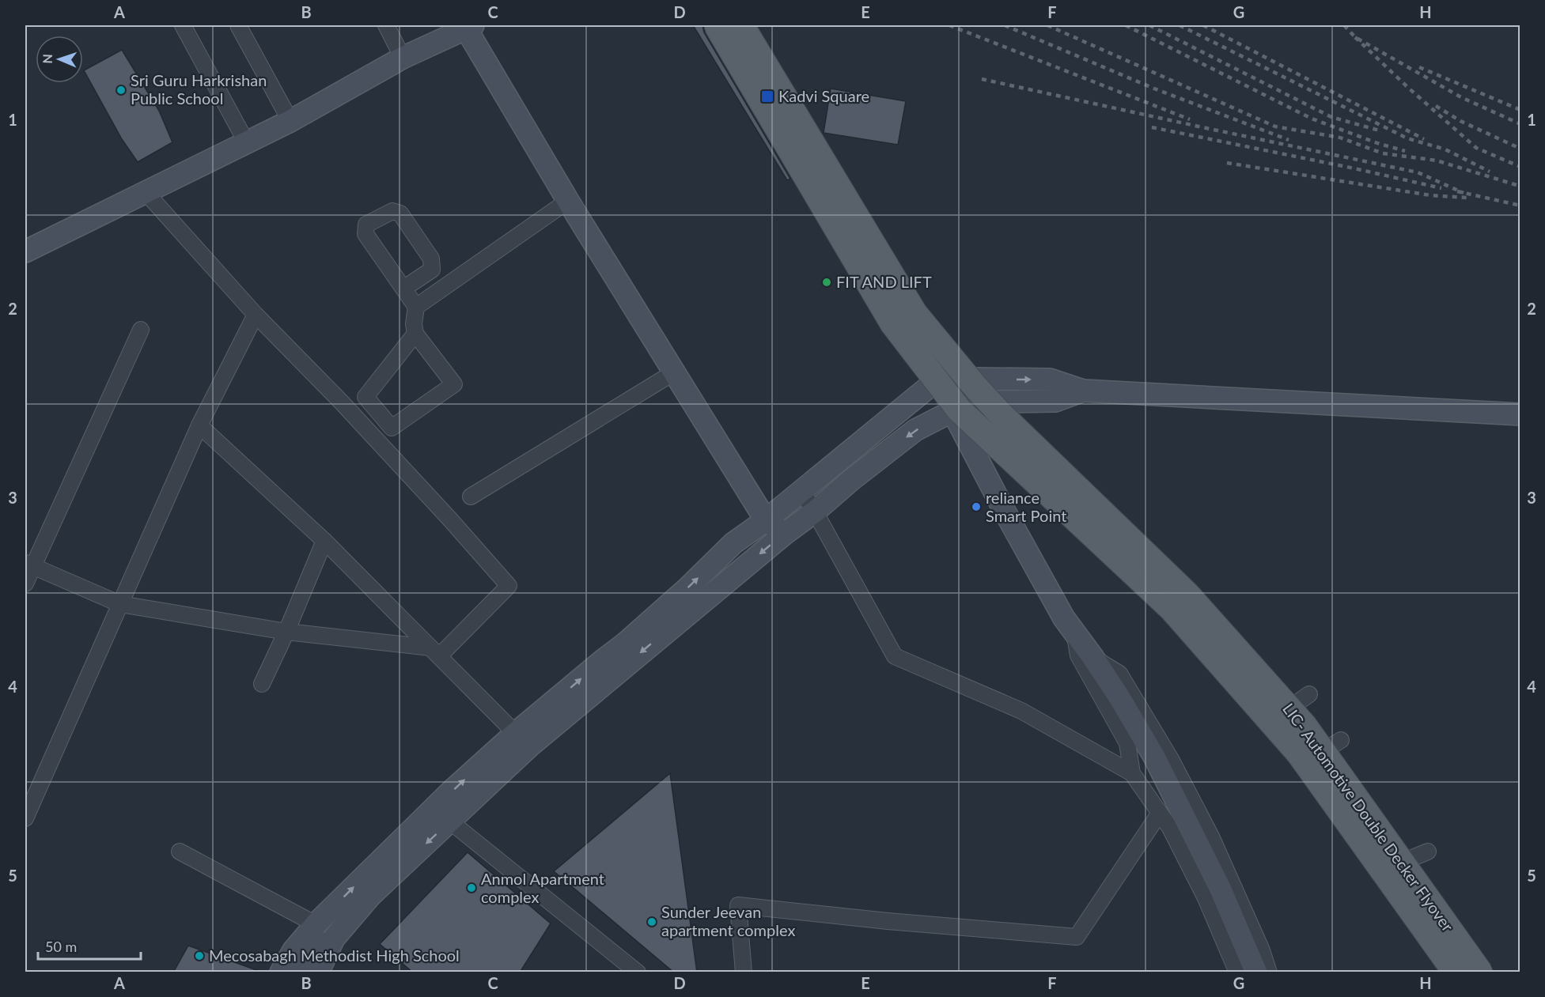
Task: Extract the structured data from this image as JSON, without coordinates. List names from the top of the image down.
{
  "streets": {
    "main road": ["LIC- Automotive Double Decker Flyover"]
  },
  "places": {
    "other": [
      "Sri Guru Harkrishan Public School",
      "FIT AND LIFT",
      "reliance Smart Point",
      "Anmol Apartment complex",
      "Sunder Jeevan apartment complex",
      "Mecosabagh Methodist High School"
    ],
    "transit": ["Kadvi Square"]
  },
  "scale_bar": "50 m",
  "north": "left",
  "grid": {
    "columns": [
      "A",
      "B",
      "C",
      "D",
      "E",
      "F",
      "G",
      "H"
    ],
    "rows": [
      "1",
      "2",
      "3",
      "4",
      "5"
    ]
  }
}
